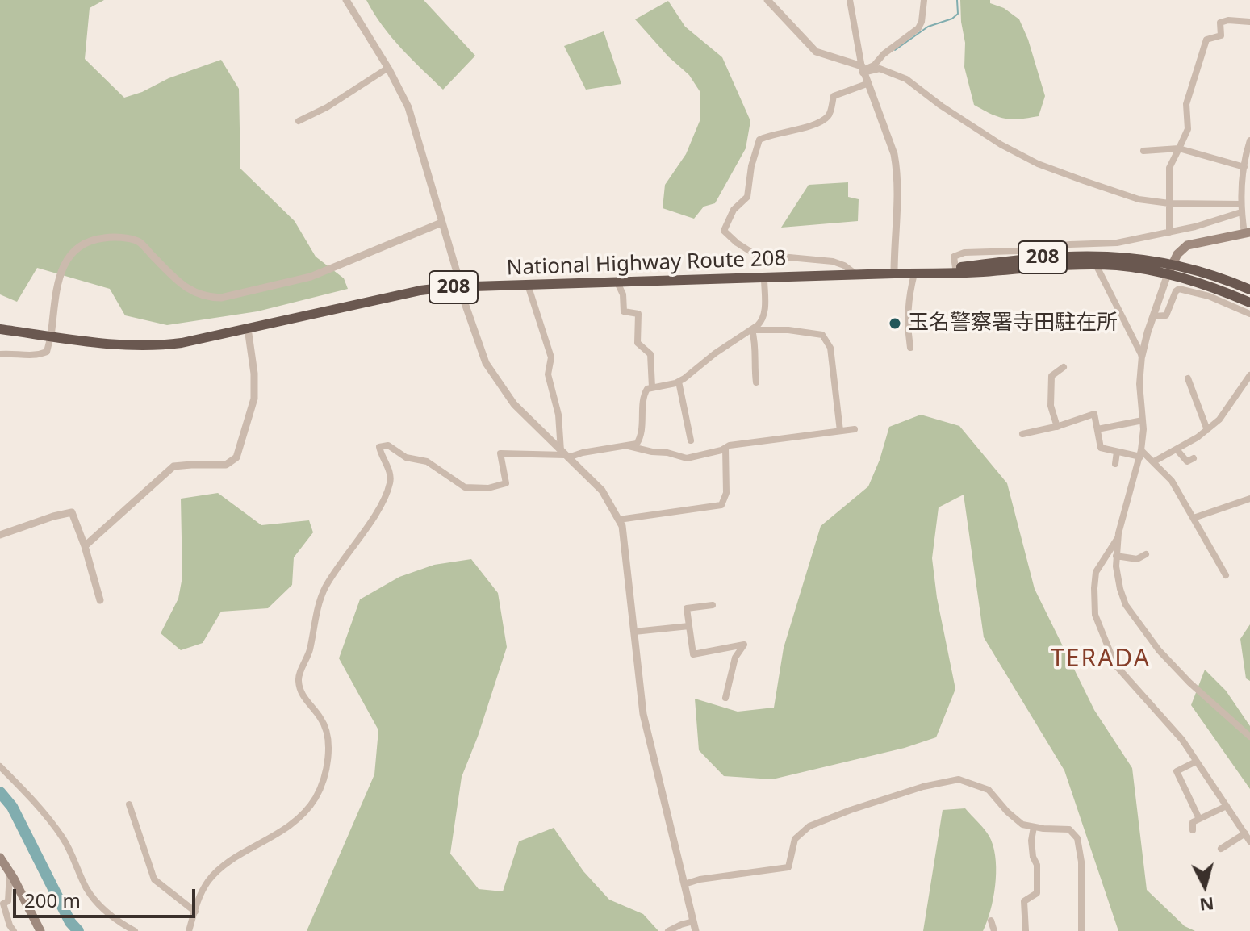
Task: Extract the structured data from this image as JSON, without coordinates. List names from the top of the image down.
{
  "streets": {
    "highway": ["208", "National Highway Route 208"]
  },
  "districts": ["TERADA"],
  "places": ["玉名警察署寺田駐在所"],
  "scale_bar": "200 m",
  "north": "bottom"
}
